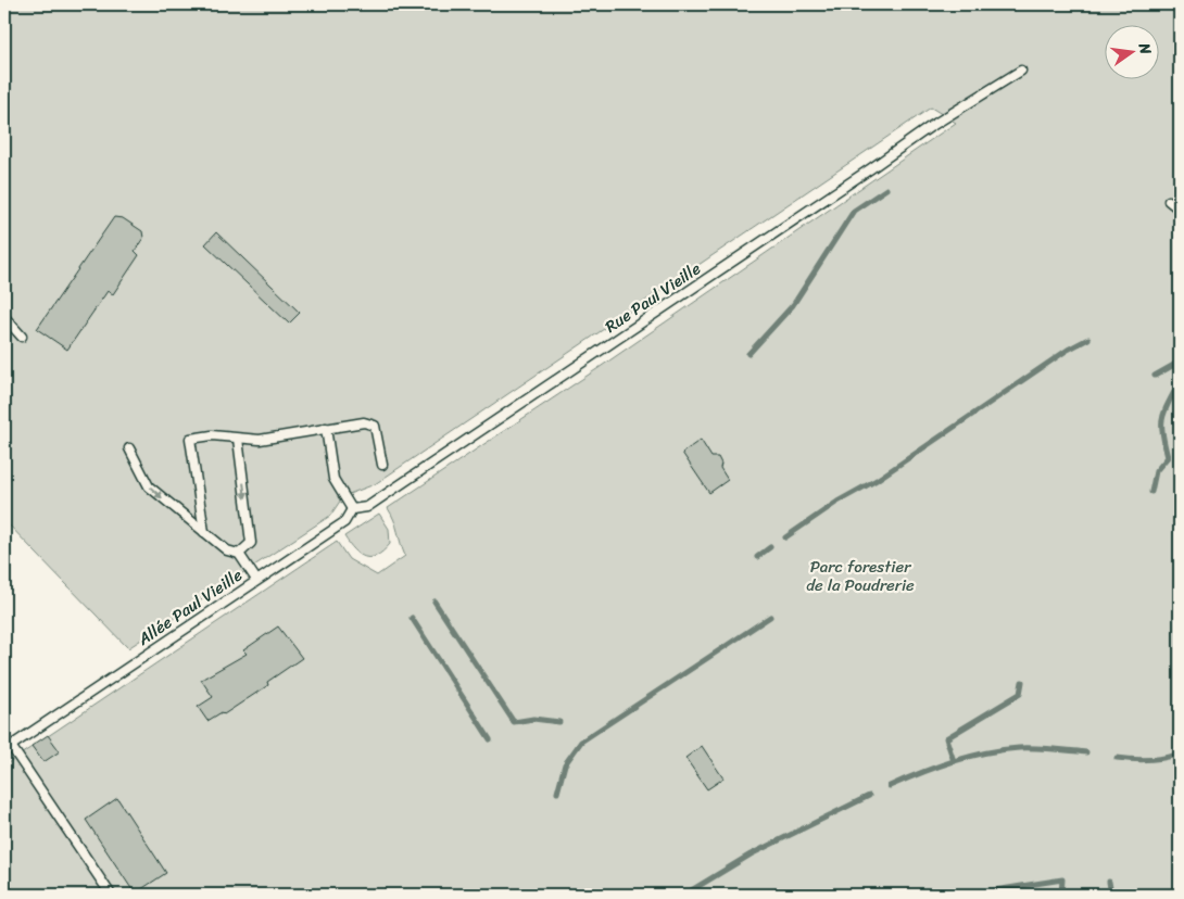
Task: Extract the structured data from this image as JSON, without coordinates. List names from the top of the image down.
{
  "streets": {
    "lane": ["Rue Paul Vieille", "Allée Paul Vieille"]
  },
  "crossings": [
    ["Rue Paul Vieille", "Allée Paul Vieille"]
  ],
  "parks": ["Parc forestier de la Poudrerie"],
  "north": "right"
}
